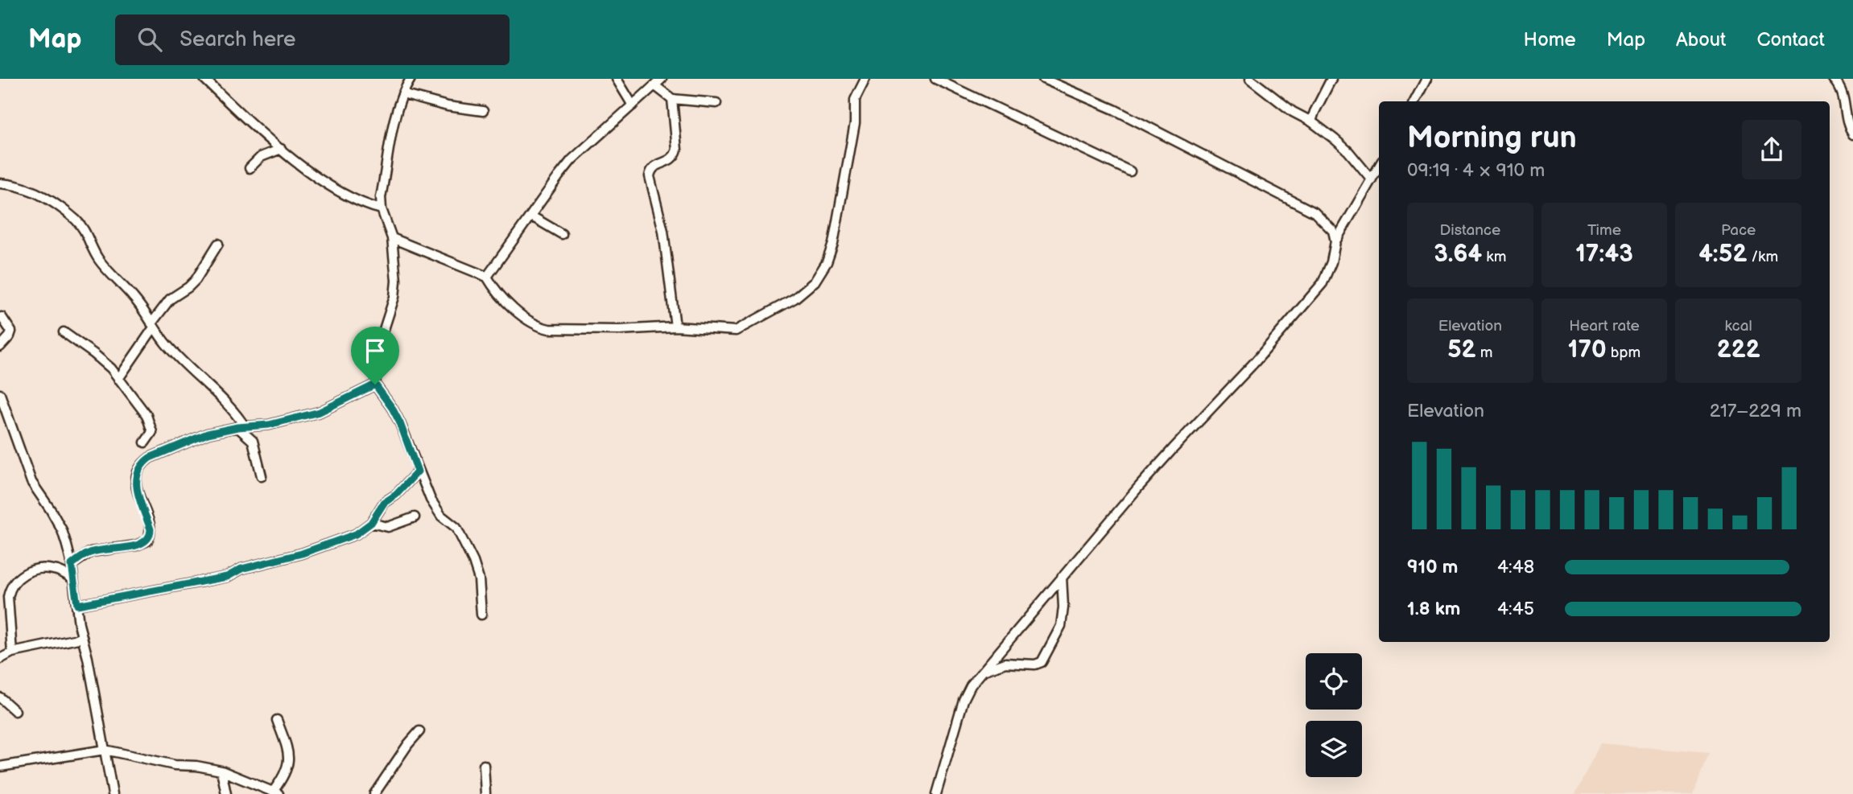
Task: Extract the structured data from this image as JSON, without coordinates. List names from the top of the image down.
{
  "page": {
    "header": "Map",
    "search": "Search here",
    "nav": [
      "Home",
      "Map",
      "About",
      "Contact"
    ],
    "heading": ["Morning run", "09:19 · 4 × 910 m"],
    "stats": [
      ["Distance", "3.64 km"],
      ["Time", "17:43"],
      ["Pace", "4:52 /km"],
      ["Elevation", "52 m"],
      ["Heart rate", "170 bpm"],
      ["kcal", "222"]
    ],
    "chart": ["Elevation", "217–229 m"],
    "list": [
      {
        "name": "910 m",
        "note": "4:48"
      },
      {
        "name": "1.8 km",
        "note": "4:45"
      }
    ]
  }
}
